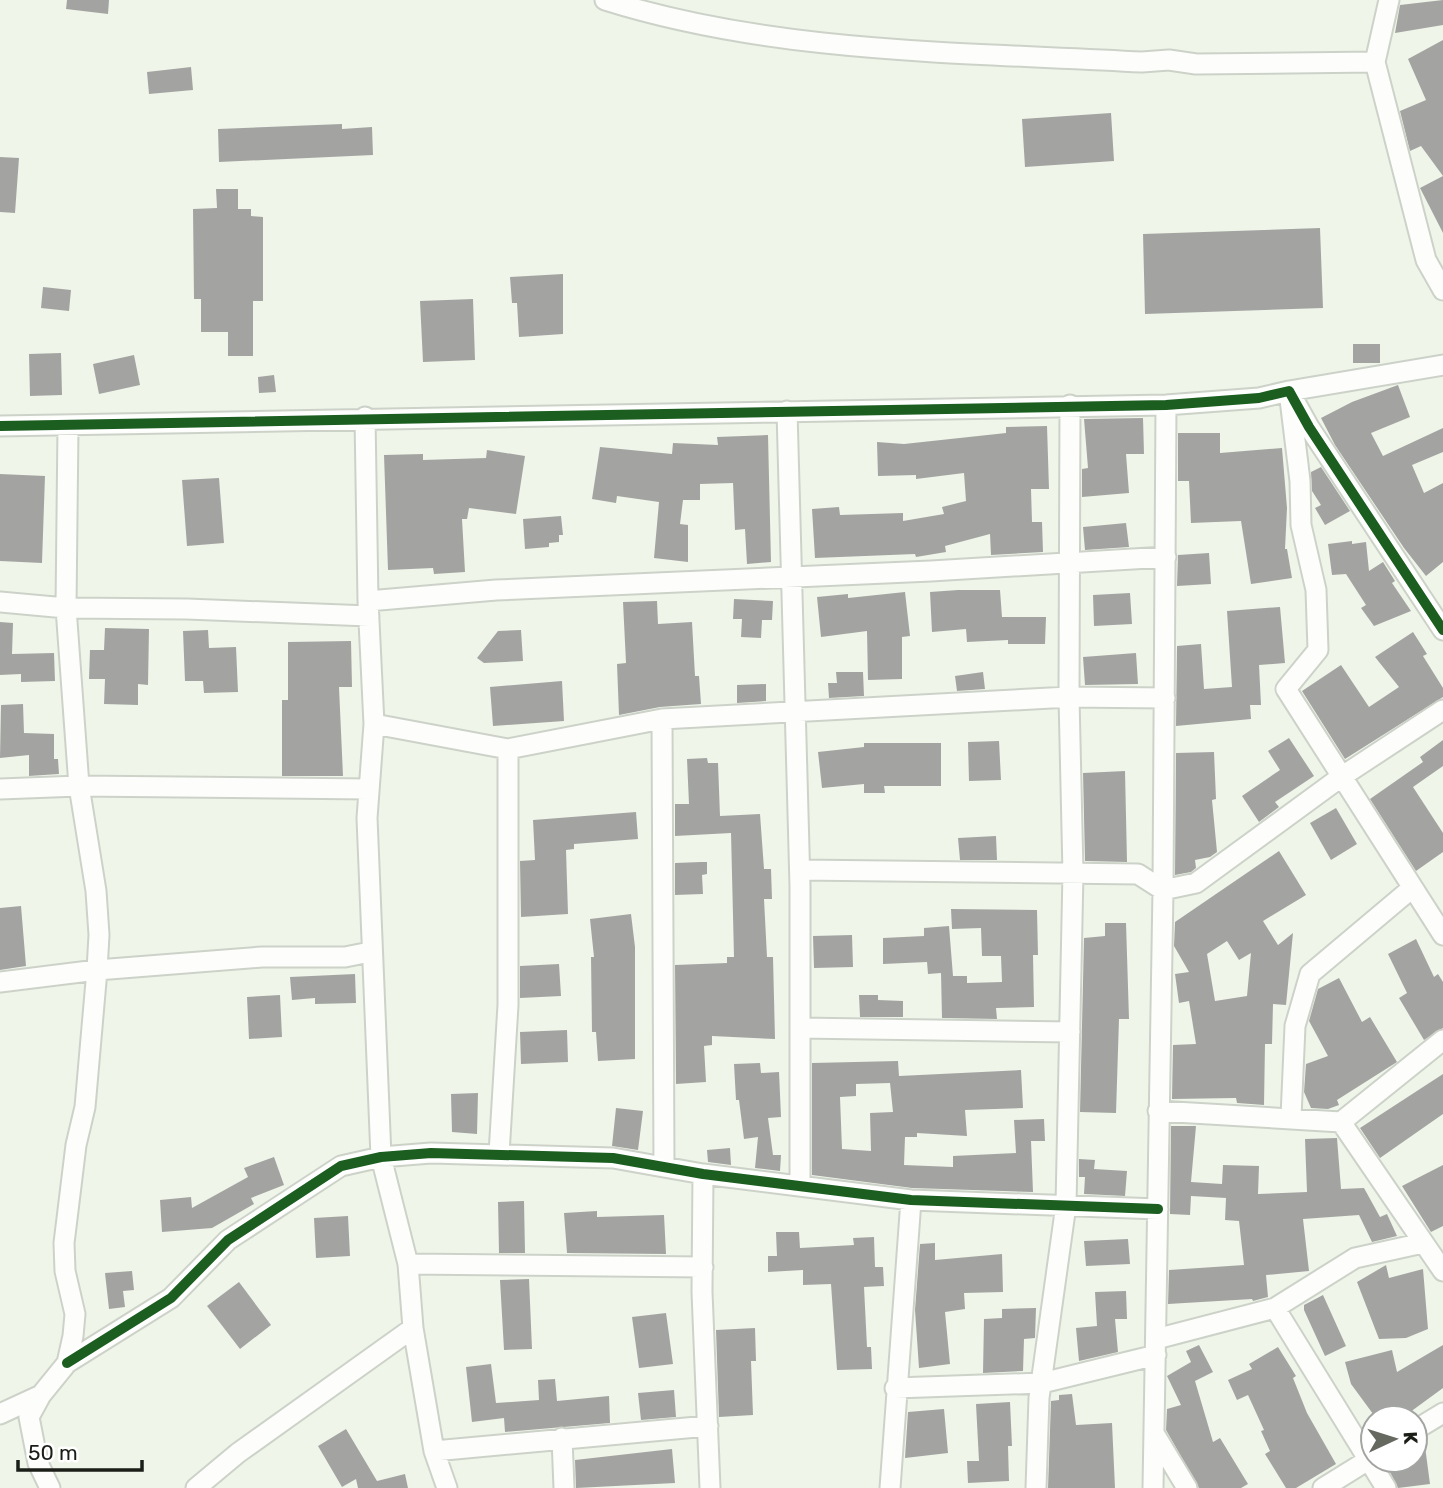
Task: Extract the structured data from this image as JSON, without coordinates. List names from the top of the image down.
{
  "scale_bar": "50 m",
  "north": "right"
}
